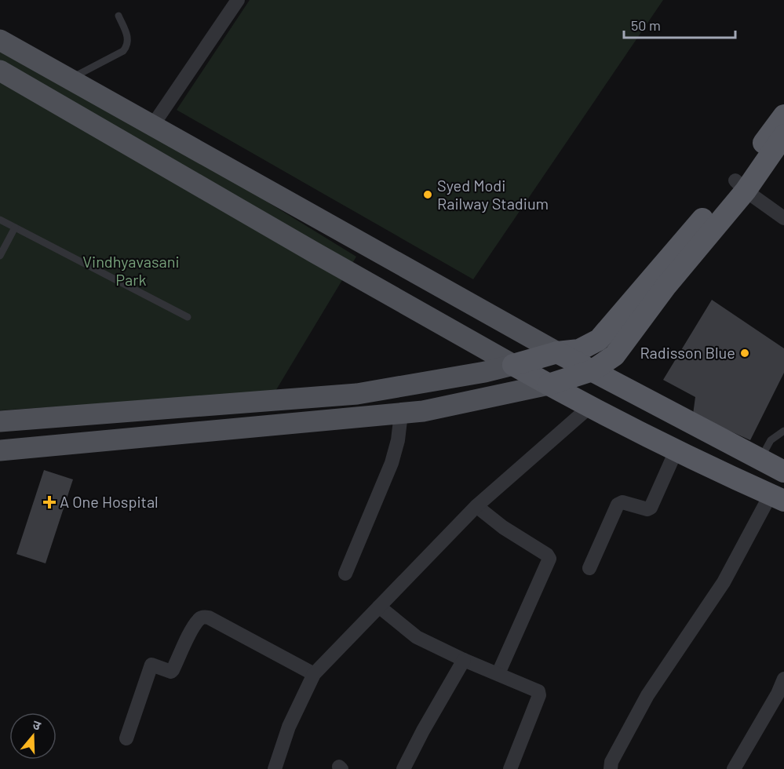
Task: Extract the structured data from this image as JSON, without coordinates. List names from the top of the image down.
{
  "parks": ["Vindhyavasani Park"],
  "places": {
    "other": ["Syed Modi Railway Stadium", "Radisson Blue"],
    "health": ["A One Hospital"]
  },
  "scale_bar": "50 m",
  "north": "top"
}
